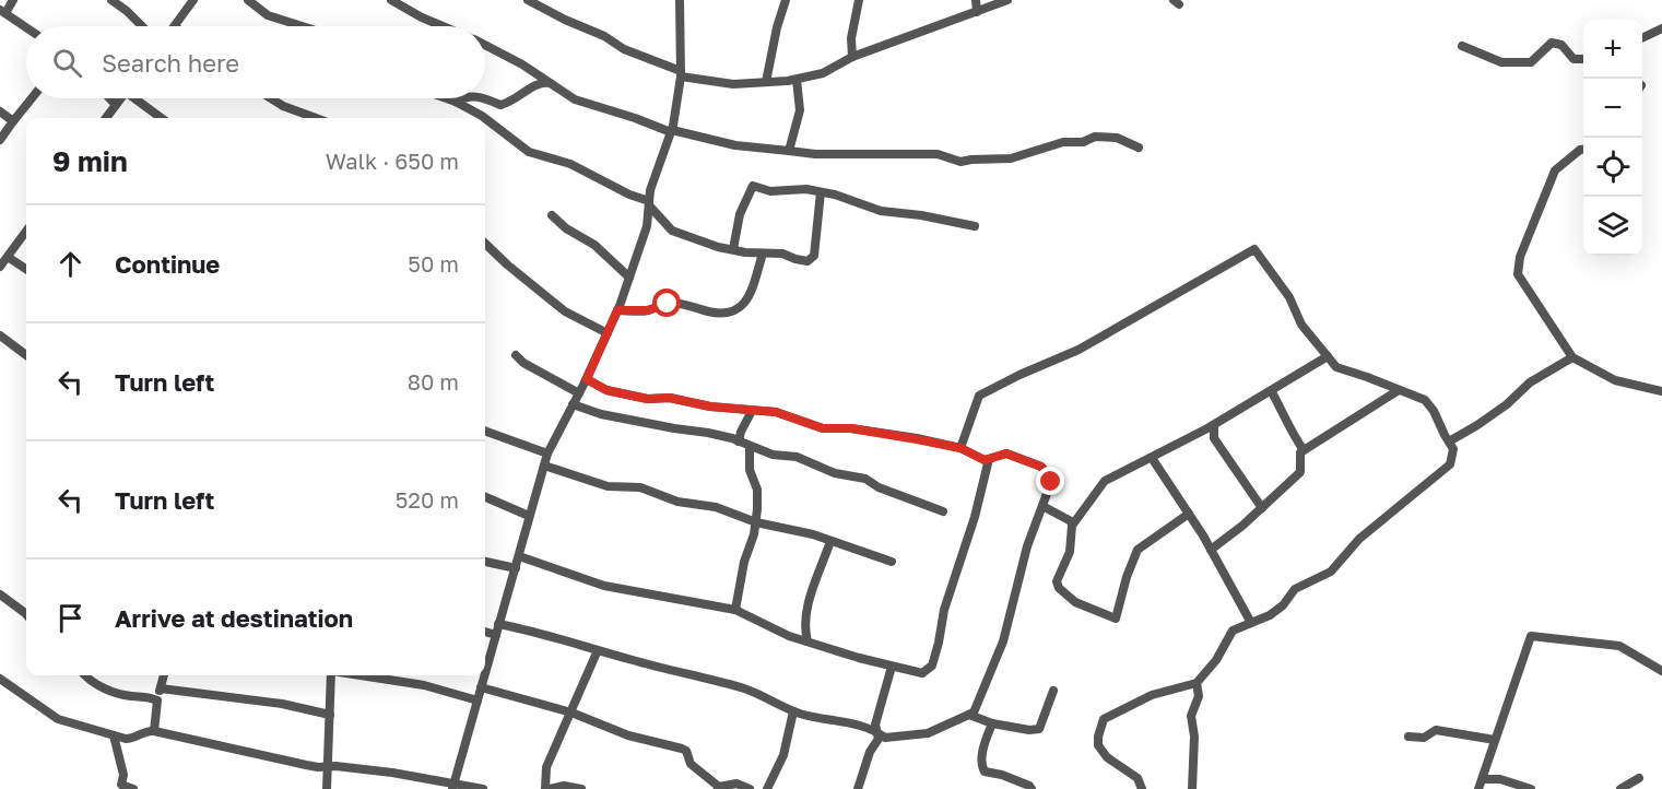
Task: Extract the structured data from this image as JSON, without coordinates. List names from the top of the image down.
{
  "page": {
    "map_buttons": ["+", "−"],
    "search": "Search here",
    "heading": ["9 min", "Walk · 650 m"],
    "list": [
      ["Continue", "50 m"],
      ["Turn left", "80 m"],
      ["Turn left", "520 m"],
      "Arrive at destination"
    ]
  }
}
